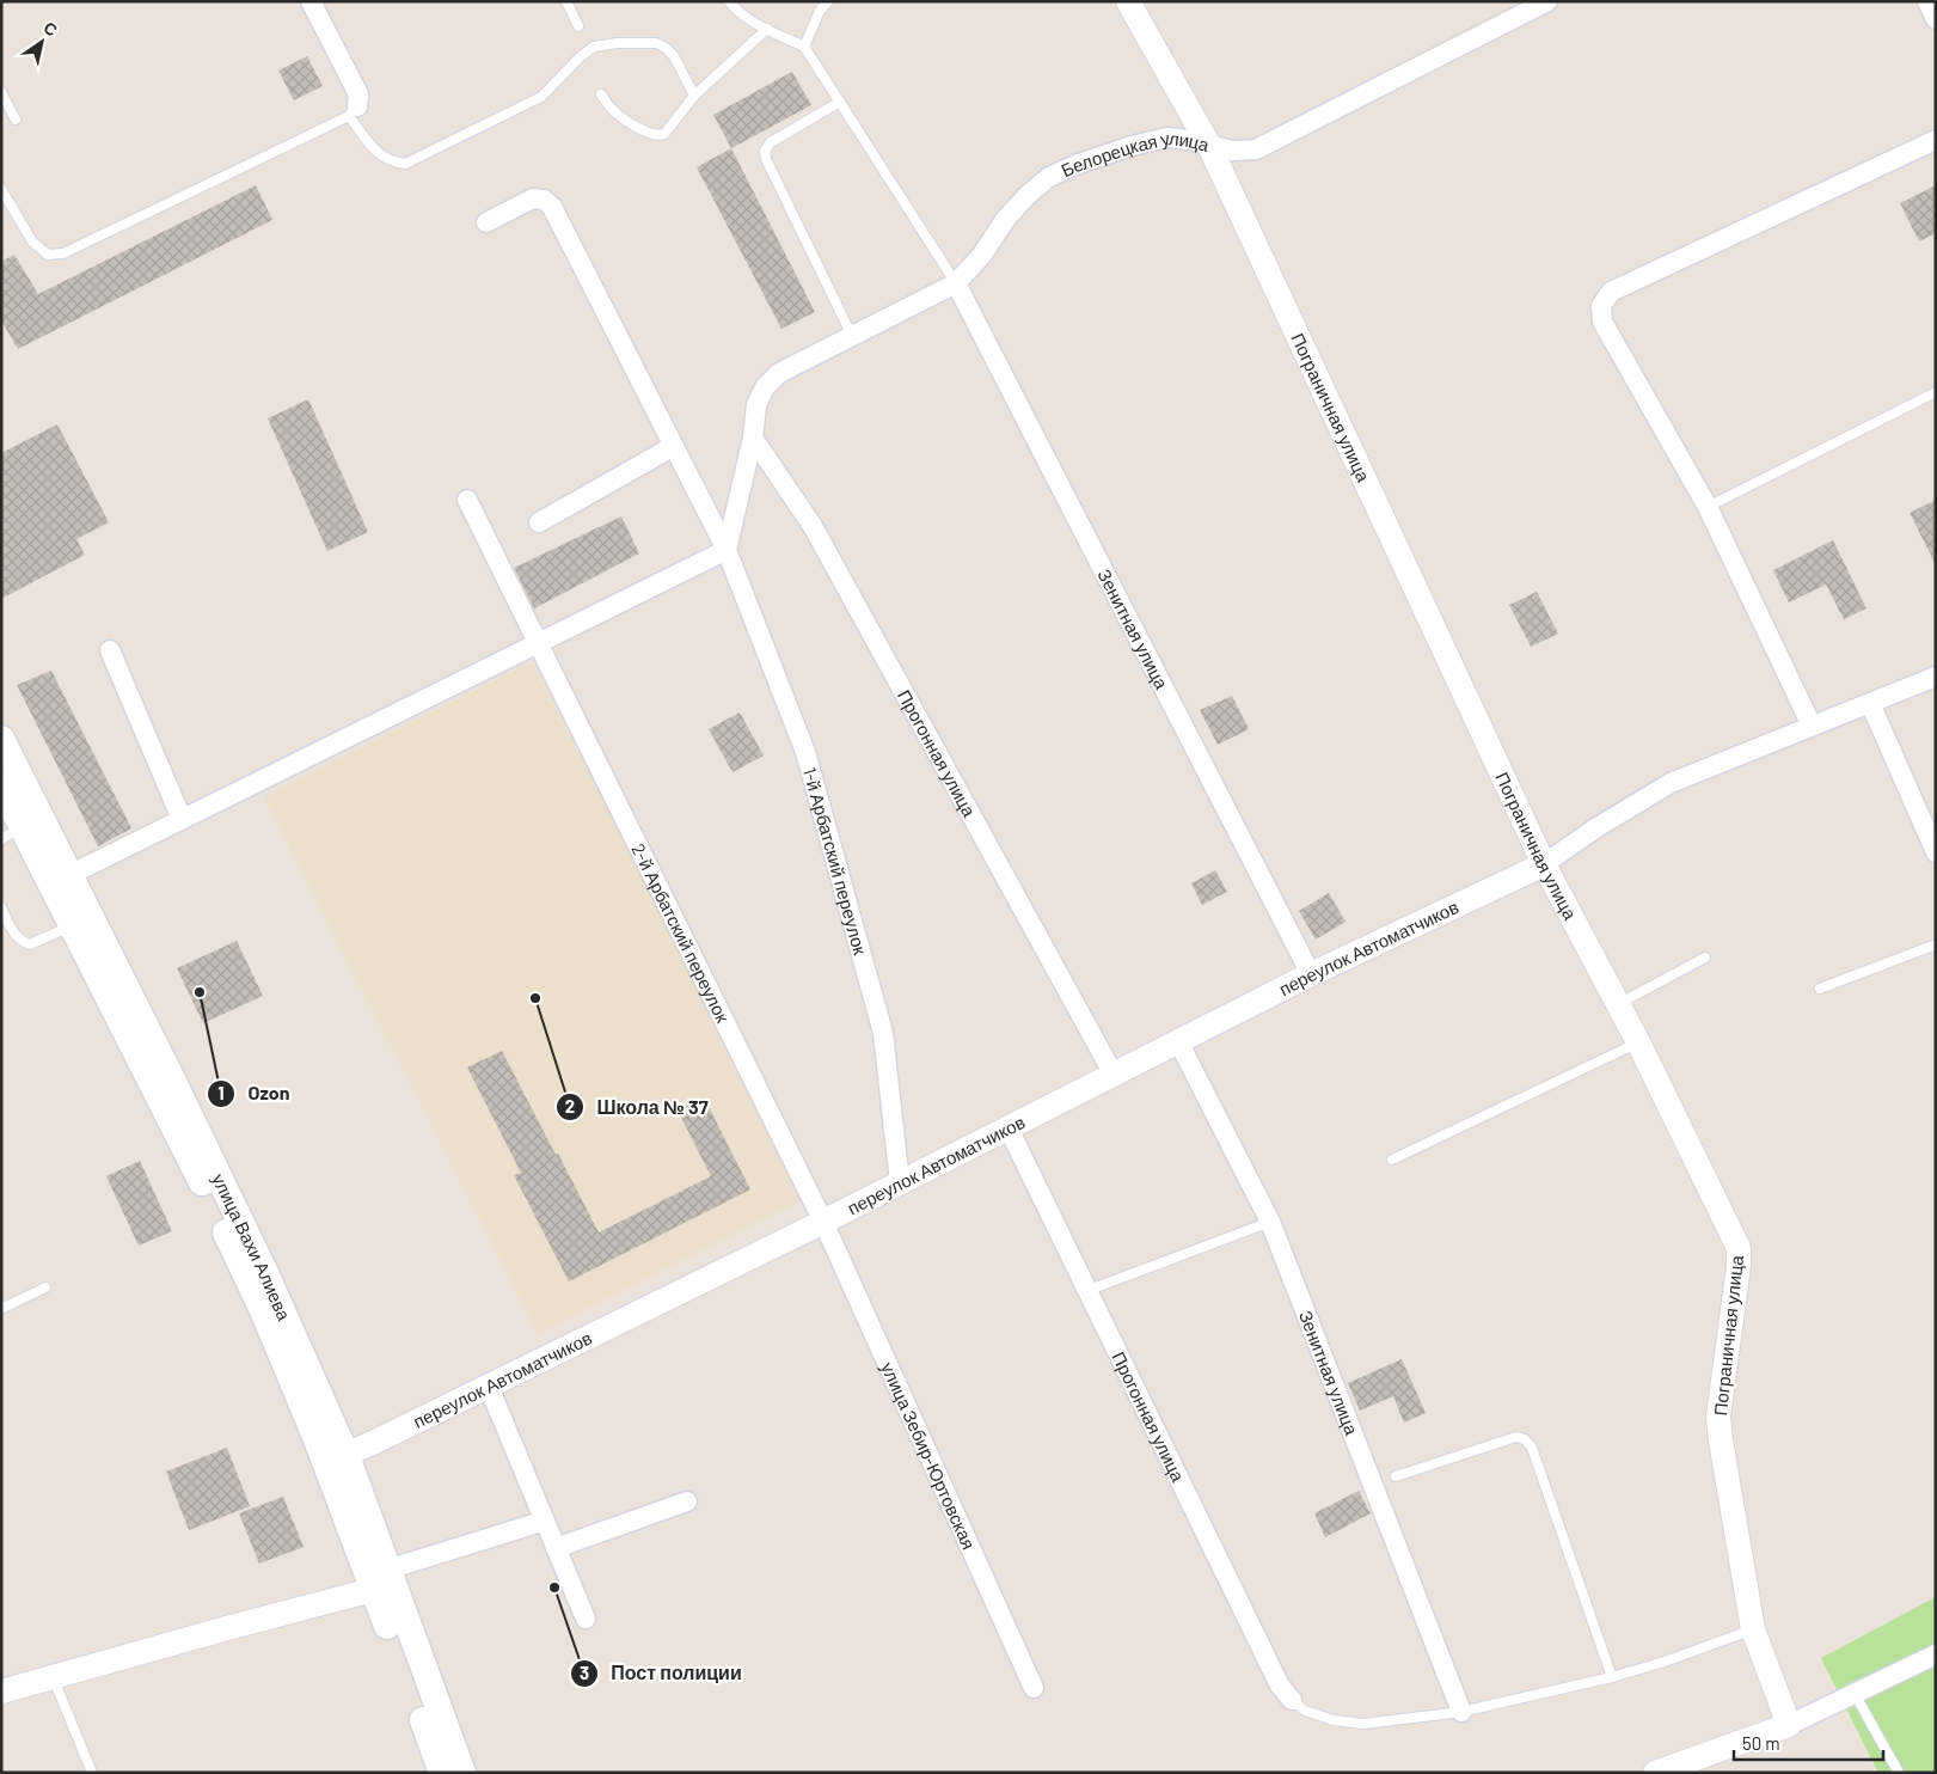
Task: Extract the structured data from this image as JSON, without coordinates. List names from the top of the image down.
{
  "streets": {
    "main road": ["улица Вахи Алиева"],
    "street": [
      "Белорецкая улица",
      "Пограничная улица",
      "Зенитная улица",
      "Прогонная улица",
      "1-й Арбатский переулок",
      "2-й Арбатский переулок",
      "переулок Автоматчиков",
      "улица Зебир-Юртовская"
    ]
  },
  "crossings": [
    ["Белорецкая улица", "Пограничная улица"],
    ["Белорецкая улица", "Зенитная улица"],
    ["Белорецкая улица", "Прогонная улица"],
    ["Пограничная улица", "переулок Автоматчиков"],
    ["Зенитная улица", "переулок Автоматчиков"],
    ["Прогонная улица", "переулок Автоматчиков"],
    ["1-й Арбатский переулок", "переулок Автоматчиков"],
    ["2-й Арбатский переулок", "переулок Автоматчиков"],
    ["2-й Арбатский переулок", "улица Зебир-Юртовская"],
    ["переулок Автоматчиков", "улица Вахи Алиева"],
    ["переулок Автоматчиков", "улица Зебир-Юртовская"]
  ],
  "places": ["Ozon", "Школа № 37", "Пост полиции"],
  "scale_bar": "50 m",
  "north": "top right"
}
